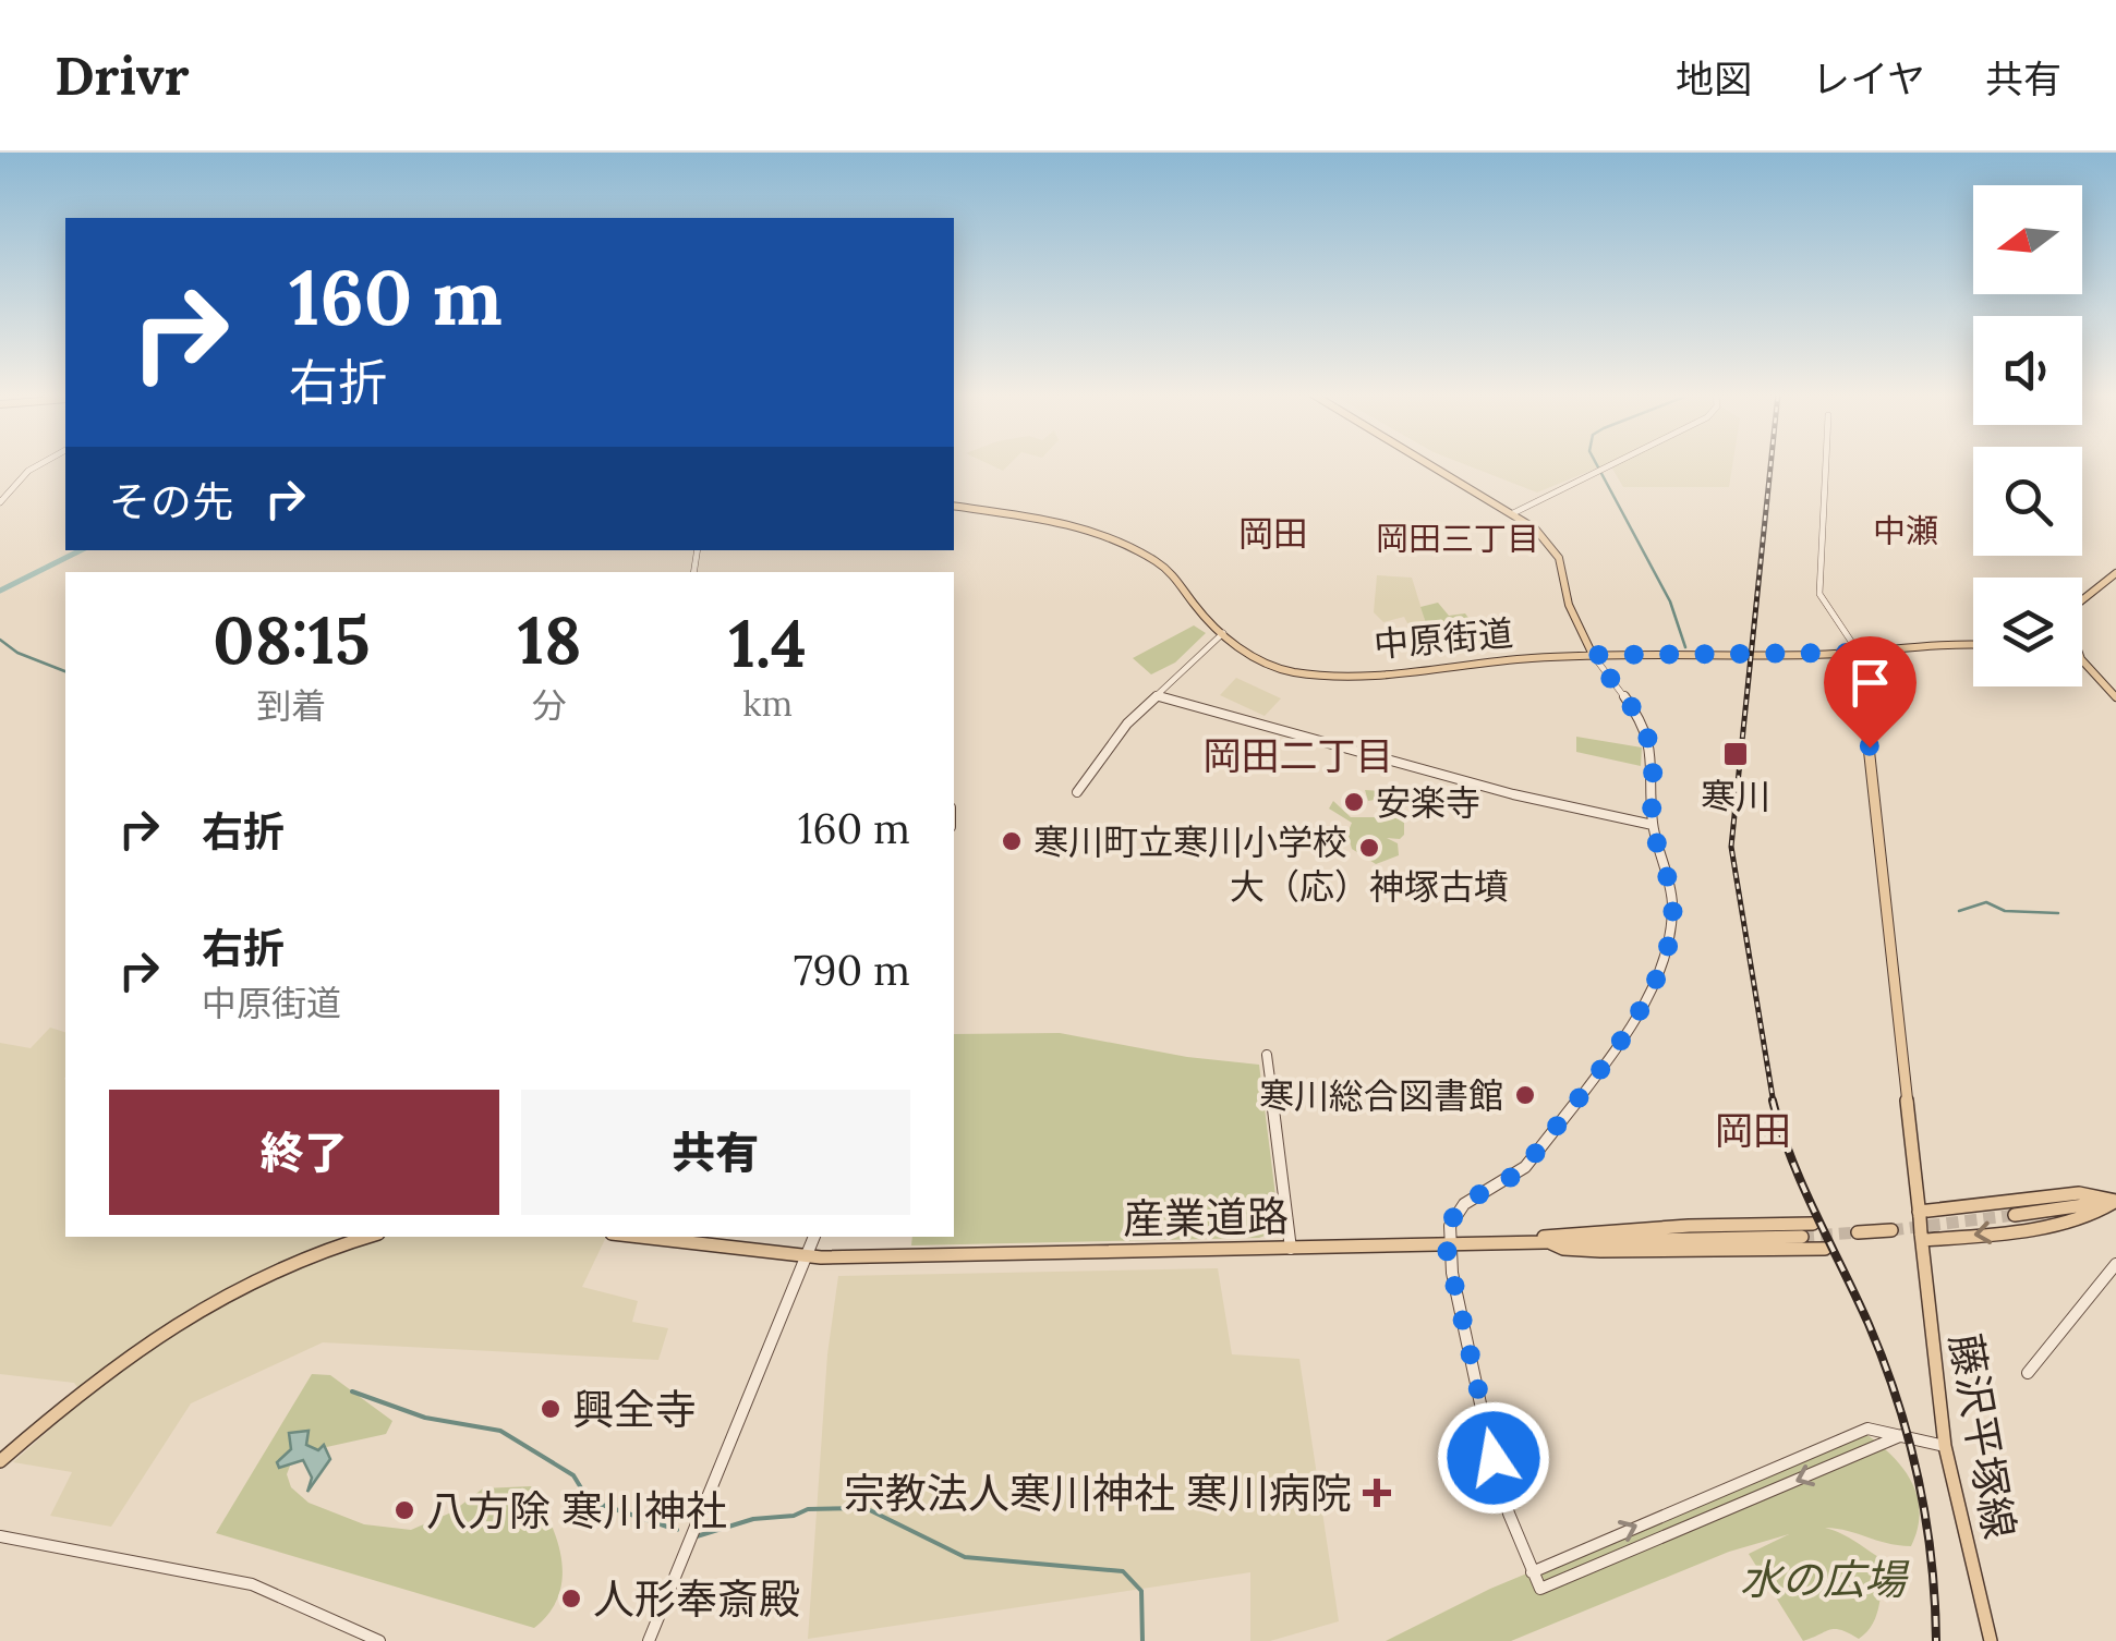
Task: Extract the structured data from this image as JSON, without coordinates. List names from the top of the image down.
{
  "streets": {
    "main road": ["中原街道", "産業道路", "藤沢平塚線"]
  },
  "districts": [
    "中瀬",
    "岡田",
    "岡田三丁目",
    "岡田二丁目",
    "岡田"
  ],
  "parks": ["水の広場"],
  "places": {
    "transit": ["寒川"],
    "other": [
      "安楽寺",
      "寒川町立寒川小学校",
      "大（応）神塚古墳",
      "寒川総合図書館",
      "興全寺",
      "八方除 寒川神社",
      "人形奉斎殿"
    ],
    "health": ["宗教法人寒川神社 寒川病院"]
  },
  "north": "left",
  "page": {
    "header": "Drivr",
    "nav": ["地図", "レイヤ", "共有"],
    "turn": ["160 m", "右折"],
    "then": "その先",
    "eta": [
      "08:15",
      "到着",
      "18",
      "分",
      "1.4",
      "km"
    ],
    "list": [
      {
        "name": "右折",
        "value": "160 m"
      },
      {
        "name": "右折",
        "note": "中原街道",
        "value": "790 m"
      }
    ],
    "buttons": ["終了", "共有"]
  }
}
